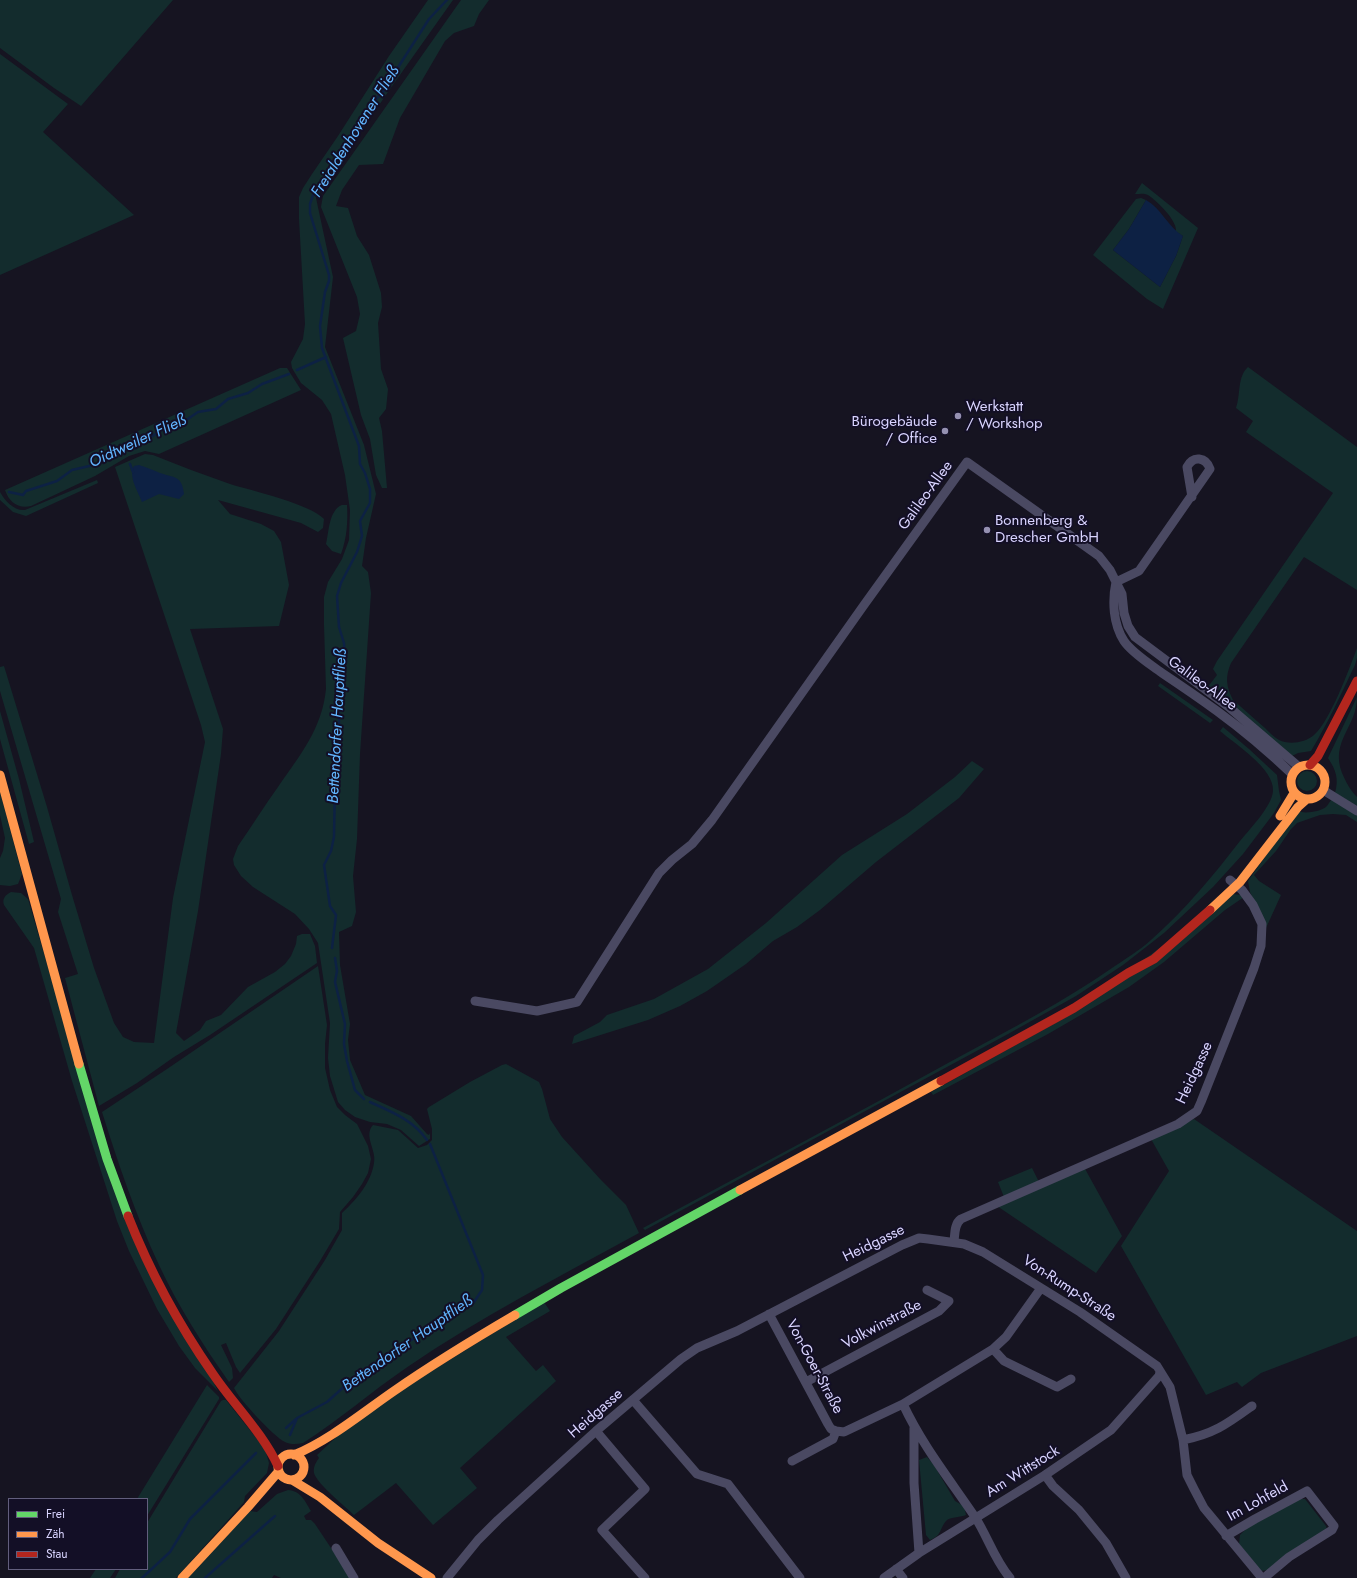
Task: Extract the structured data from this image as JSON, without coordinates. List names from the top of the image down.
{
  "streets": {
    "street": [
      "Galileo-Allee",
      "Heidgasse",
      "Von-Rump-Straße",
      "Volkwinstraße",
      "Von-Goer-Straße",
      "Am Wittstock",
      "Im Lohfeld"
    ]
  },
  "crossings": [
    ["Heidgasse", "Von-Rump-Straße"],
    ["Heidgasse", "Von-Goer-Straße"],
    ["Von-Rump-Straße", "Am Wittstock"],
    ["Von-Rump-Straße", "Im Lohfeld"],
    ["Volkwinstraße", "Von-Goer-Straße"],
    ["Am Wittstock", "Im Lohfeld"]
  ],
  "water": ["Freialdenhovener Fließ", "Oidtweiler Fließ", "Bettendorfer Hauptfließ"],
  "places": ["Werkstatt / Workshop", "Bürogebäude / Office", "Bonnenberg & Drescher GmbH"],
  "legend": ["Frei", "Zäh", "Stau"]
}
